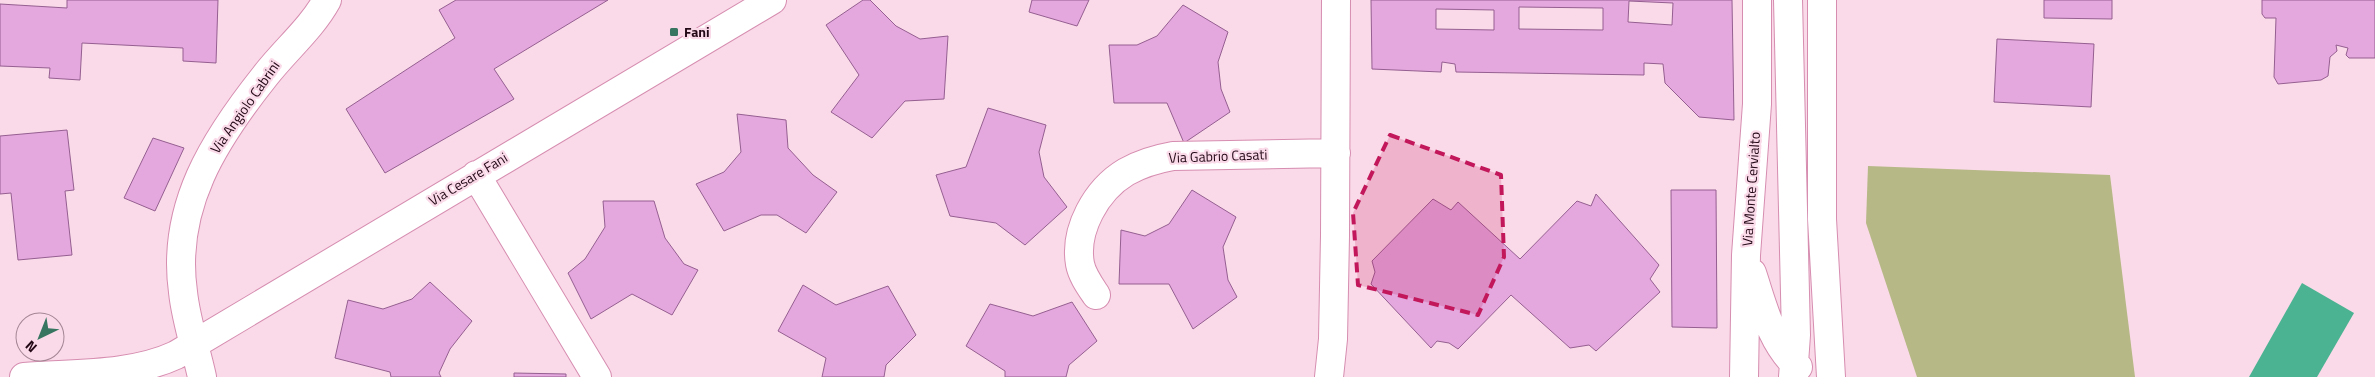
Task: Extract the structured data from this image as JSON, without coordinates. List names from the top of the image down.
{
  "streets": {
    "street": [
      "Via Angiolo Cabrini",
      "Via Gabrio Casati",
      "Via Cesare Fani",
      "Via Monte Cervialto"
    ]
  },
  "crossings": [
    ["Via Angiolo Cabrini", "Via Cesare Fani"]
  ],
  "places": {
    "transit": ["Fani"]
  },
  "north": "bottom left"
}
